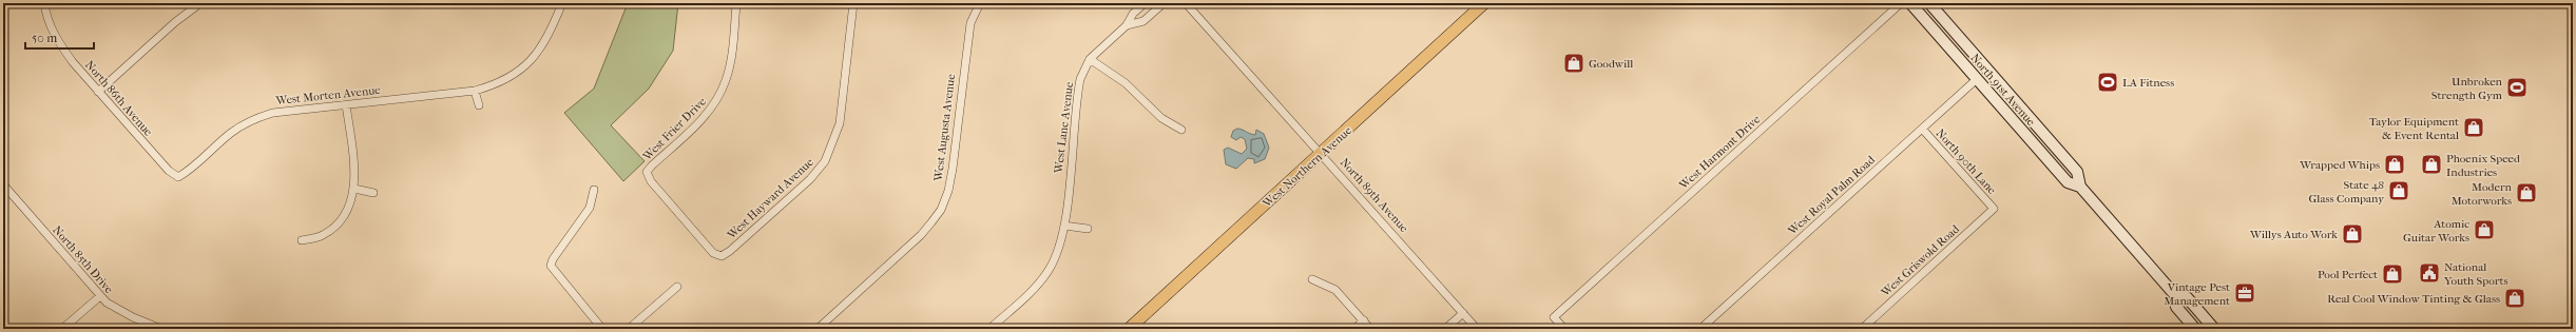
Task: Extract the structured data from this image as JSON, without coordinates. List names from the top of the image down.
{
  "streets": {
    "main road": ["North 91st Avenue", "West Northern Avenue"],
    "street": [
      "West Morten Avenue",
      "North 86th Avenue",
      "West Augusta Avenue",
      "West Lane Avenue",
      "West Frier Drive",
      "West Harmont Drive",
      "North 90th Lane",
      "North 89th Avenue",
      "West Royal Palm Road",
      "West Hayward Avenue",
      "North 85th Drive",
      "West Griswold Road"
    ]
  },
  "crossings": [
    ["North 91st Avenue", "West Royal Palm Road"],
    ["West Morten Avenue", "North 86th Avenue"],
    ["West Frier Drive", "West Hayward Avenue"],
    ["North 90th Lane", "West Royal Palm Road"],
    ["North 90th Lane", "West Griswold Road"],
    ["West Northern Avenue", "North 89th Avenue"]
  ],
  "places": {
    "shop": [
      "Goodwill",
      "Taylor Equipment & Event Rental",
      "Wrapped Whips",
      "Phoenix Speed Industries",
      "State 48 Glass Company",
      "Modern Motorworks",
      "Atomic Guitar Works",
      "Willys Auto Work",
      "Pool Perfect",
      "Real Cool Window Tinting & Glass"
    ],
    "sports": ["LA Fitness", "Unbroken Strength Gym"],
    "public building": ["National Youth Sports"],
    "office": ["Vintage Pest Management"]
  },
  "scale_bar": "50 m"
}
